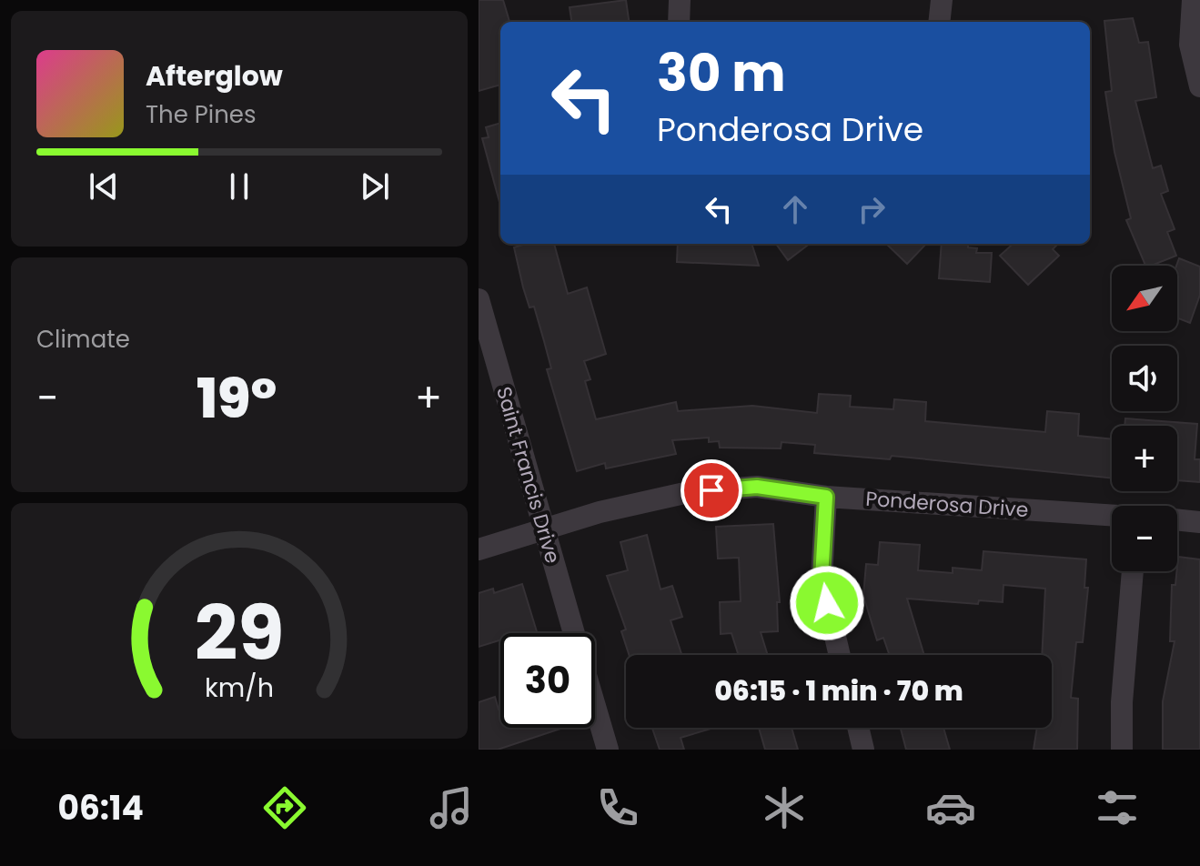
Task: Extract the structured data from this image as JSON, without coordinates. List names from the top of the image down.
{
  "streets": {
    "street": ["Saint Francis Drive", "Ponderosa Drive"]
  },
  "crossings": [
    ["Saint Francis Drive", "Ponderosa Drive"]
  ],
  "north": "bottom left",
  "page": {
    "turn": ["30 m", "Ponderosa Drive"],
    "song": ["Afterglow", "The Pines"],
    "tile": "Climate",
    "map_buttons": ["+", "−"],
    "heat": ["−", "19°", "+"],
    "limit": "30",
    "trip": "06:15 · 1 min · 70 m",
    "tabs": "06:14",
    "gauge": ["29", "km/h"]
  }
}
